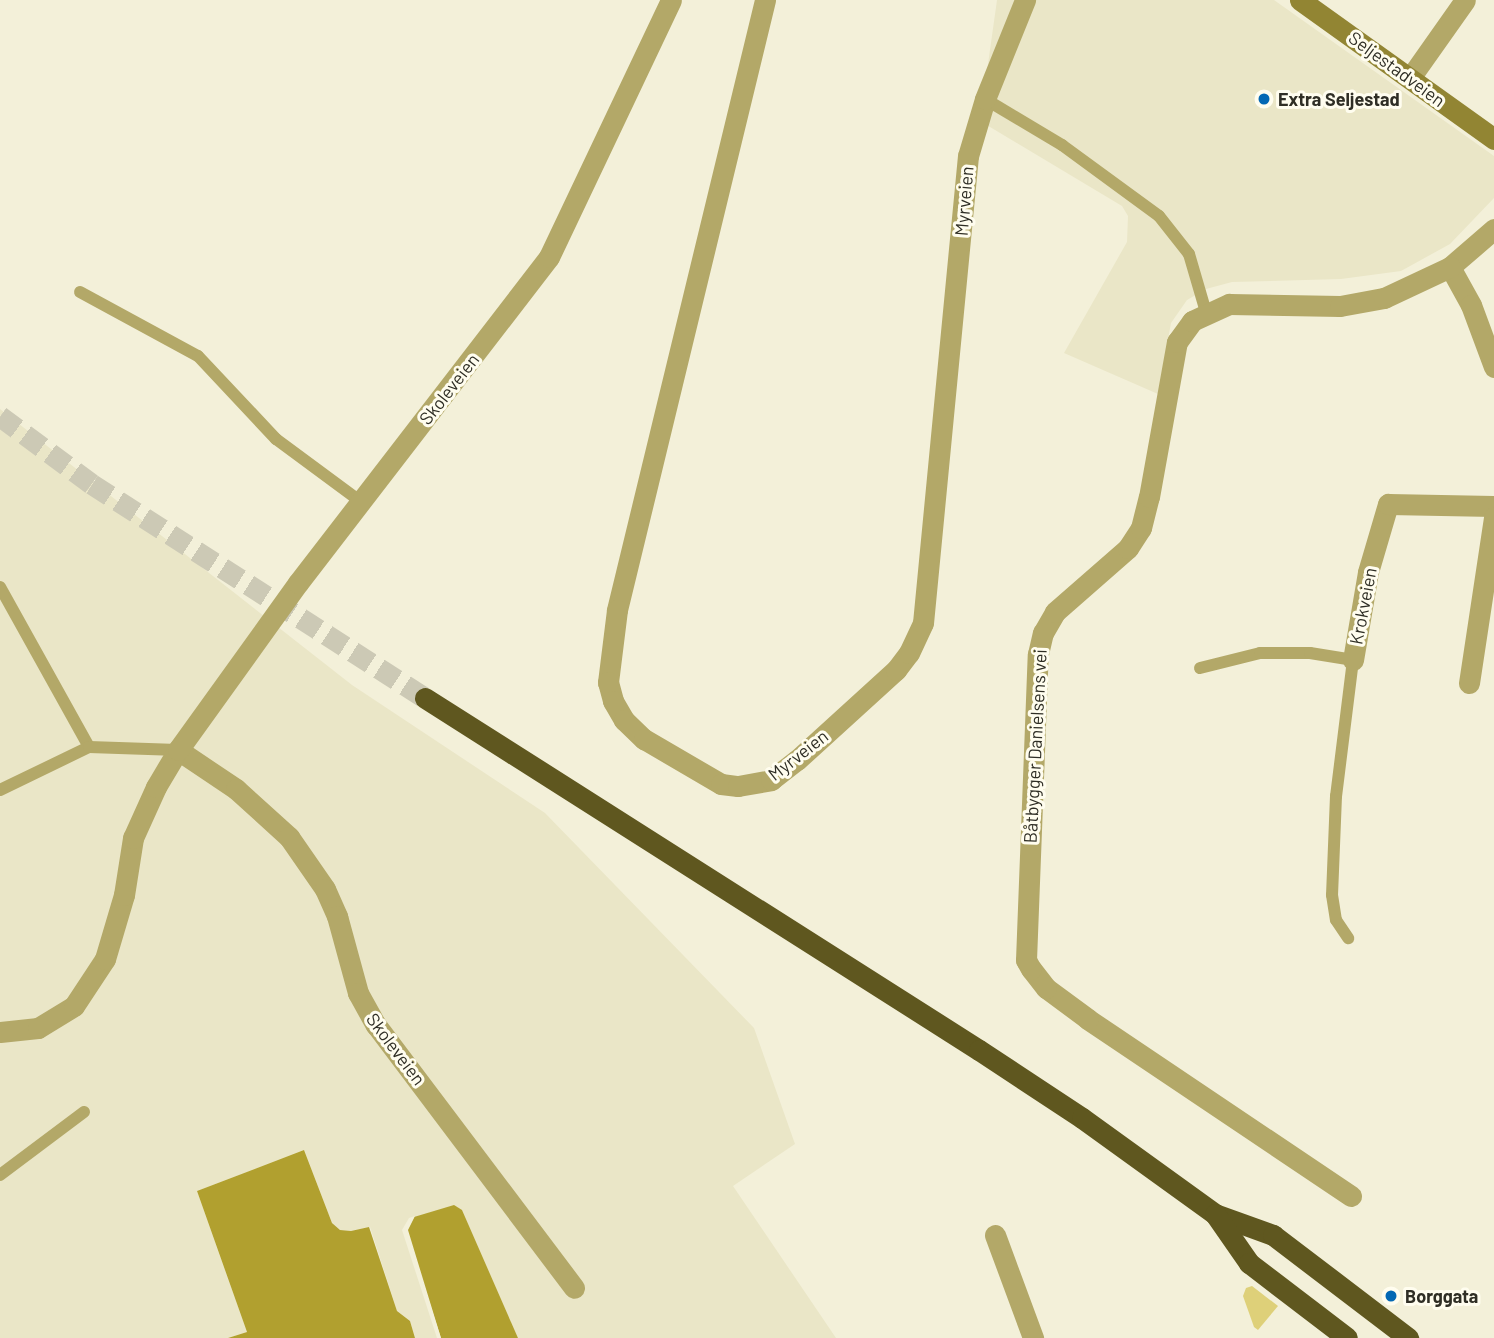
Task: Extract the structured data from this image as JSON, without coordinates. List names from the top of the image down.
{
  "streets": {
    "street": [
      "Seljestadveien",
      "Myrveien",
      "Skoleveien",
      "Krokveien",
      "Båtbygger Danielsens vei"
    ]
  },
  "places": ["Extra Seljestad", "Borggata"]
}
